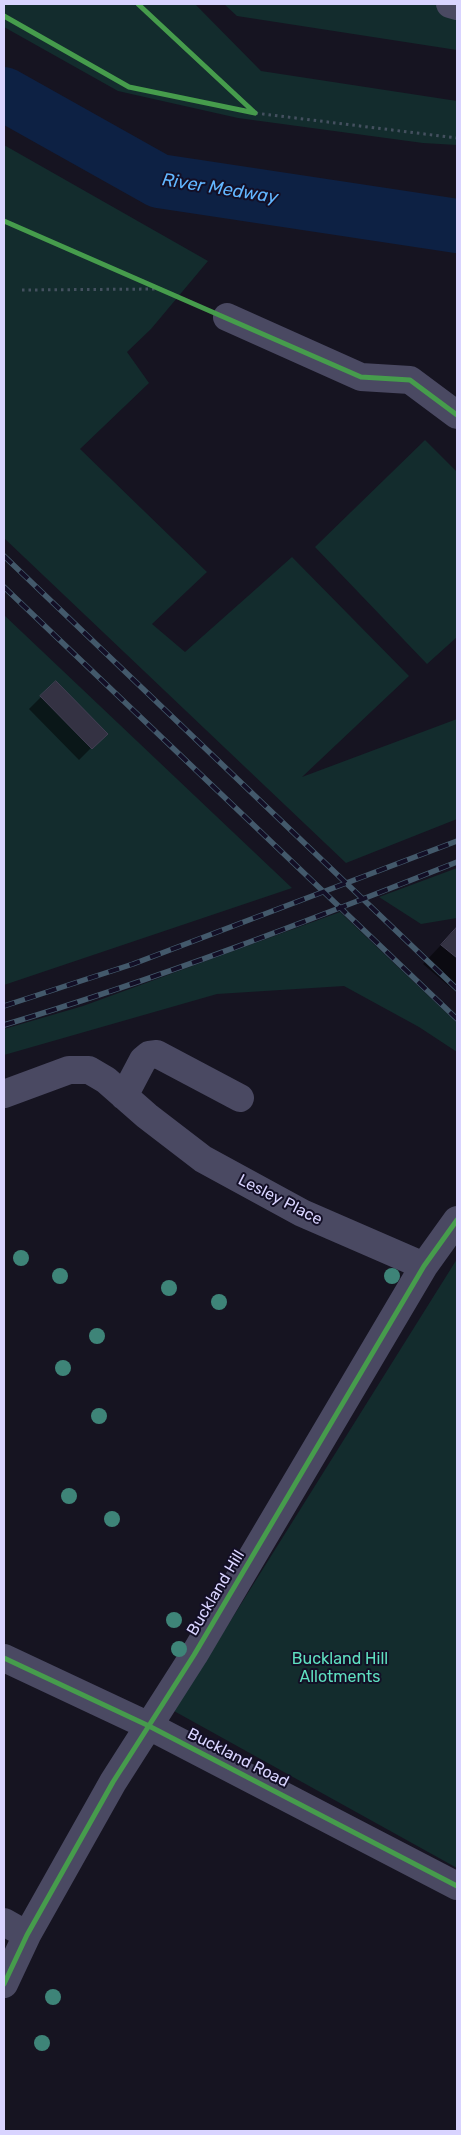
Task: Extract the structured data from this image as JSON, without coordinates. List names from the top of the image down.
{
  "streets": {
    "street": ["Lesley Place", "Buckland Hill", "Buckland Road"]
  },
  "crossings": [
    ["Lesley Place", "Buckland Hill"],
    ["Buckland Hill", "Buckland Road"]
  ],
  "water": ["River Medway"],
  "parks": ["Buckland Hill Allotments"]
}
